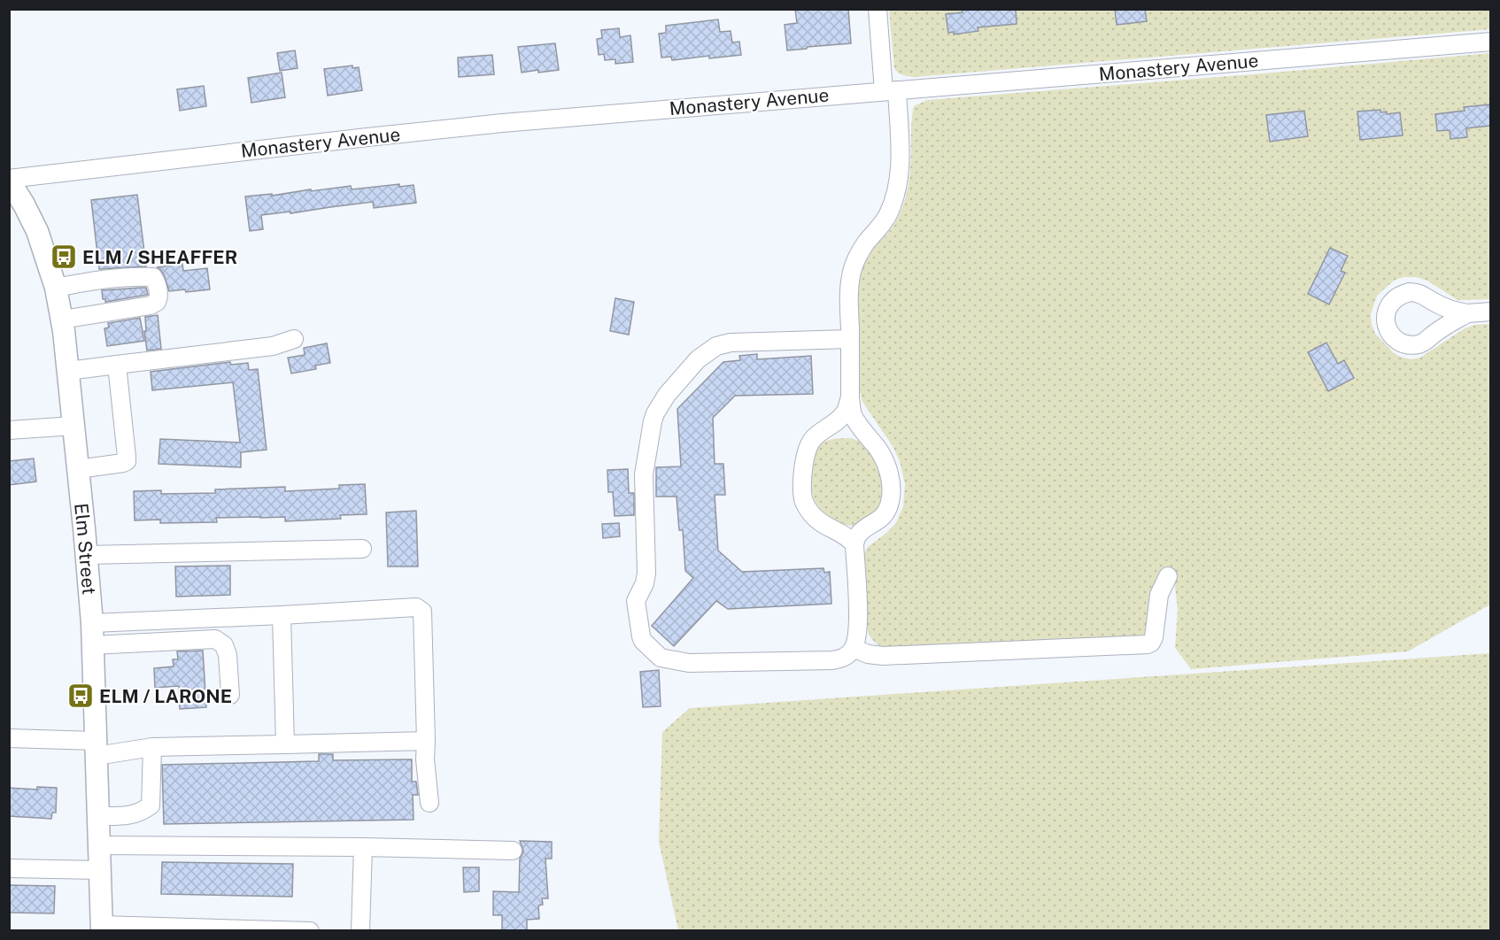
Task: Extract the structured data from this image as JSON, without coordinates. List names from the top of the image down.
{
  "streets": {
    "main road": ["Elm Street"],
    "street": ["Monastery Avenue"]
  },
  "crossings": [
    ["Monastery Avenue", "Elm Street"]
  ],
  "places": {
    "bus stop": ["ELM / SHEAFFER", "ELM / LARONE"]
  }
}
